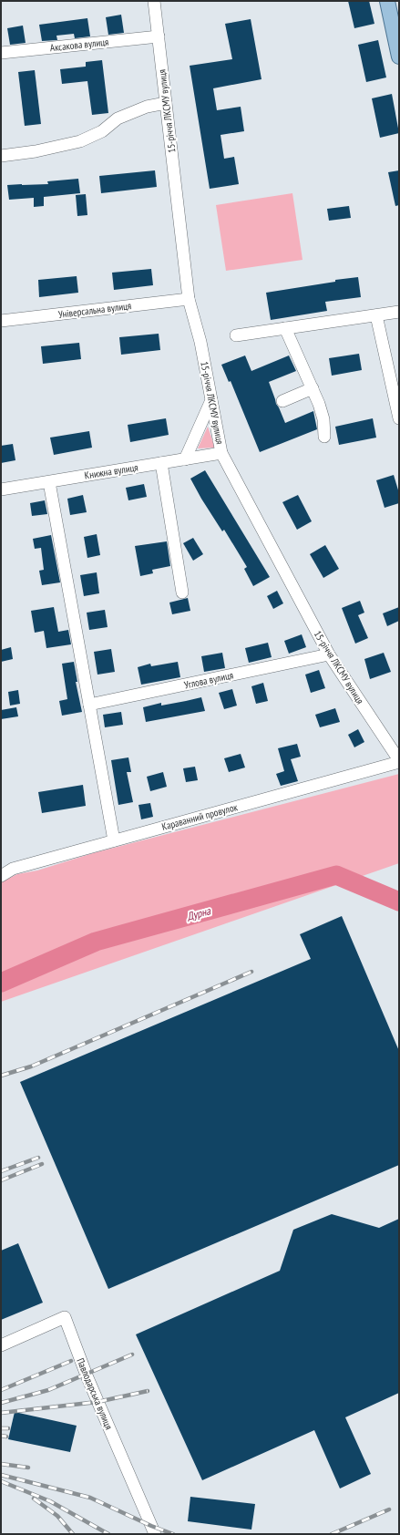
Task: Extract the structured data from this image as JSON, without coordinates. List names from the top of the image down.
{
  "streets": {
    "street": [
      "Аксакова вулиця",
      "15-річчя ЛКСМУ вулиця",
      "Універсальна вулиця",
      "Книжна вулиця",
      "Углова вулиця",
      "Караванний провулок",
      "Павлодарська вулиця"
    ]
  },
  "crossings": [
    ["Аксакова вулиця", "15-річчя ЛКСМУ вулиця"],
    ["15-річчя ЛКСМУ вулиця", "Універсальна вулиця"],
    ["15-річчя ЛКСМУ вулиця", "Книжна вулиця"],
    ["15-річчя ЛКСМУ вулиця", "Углова вулиця"],
    ["15-річчя ЛКСМУ вулиця", "Караванний провулок"]
  ],
  "water": ["Дурна"]
}
